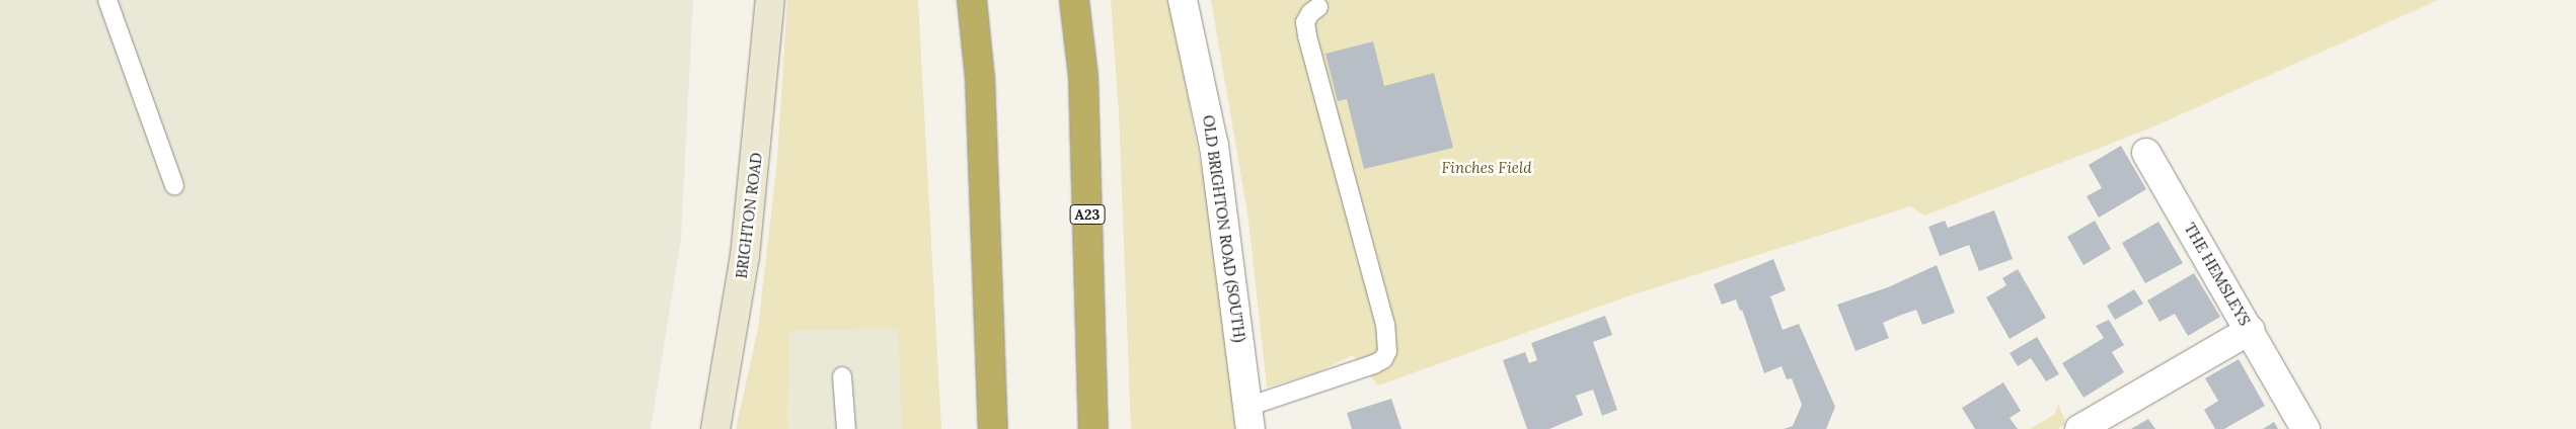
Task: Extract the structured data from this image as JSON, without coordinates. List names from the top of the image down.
{
  "streets": {
    "highway": ["A23"],
    "street": ["BRIGHTON ROAD", "OLD BRIGHTON ROAD (SOUTH)", "THE HEMSLEYS"]
  },
  "parks": ["Finches Field"]
}
